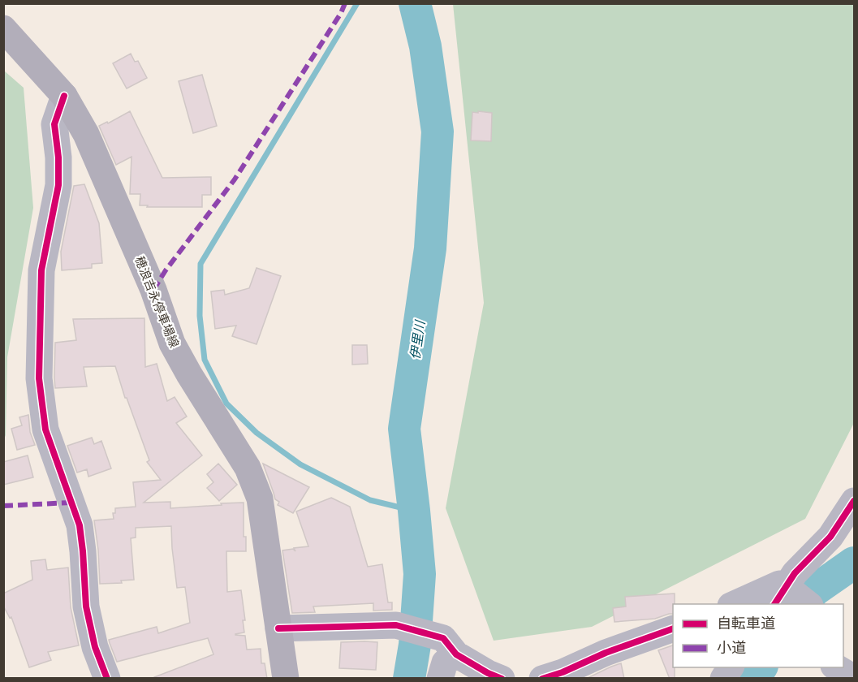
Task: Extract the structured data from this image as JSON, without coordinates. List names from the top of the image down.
{
  "streets": {
    "main road": ["穂浪吉永停車場線"]
  },
  "water": ["伊里川"],
  "legend": ["自転車道", "小道"]
}
